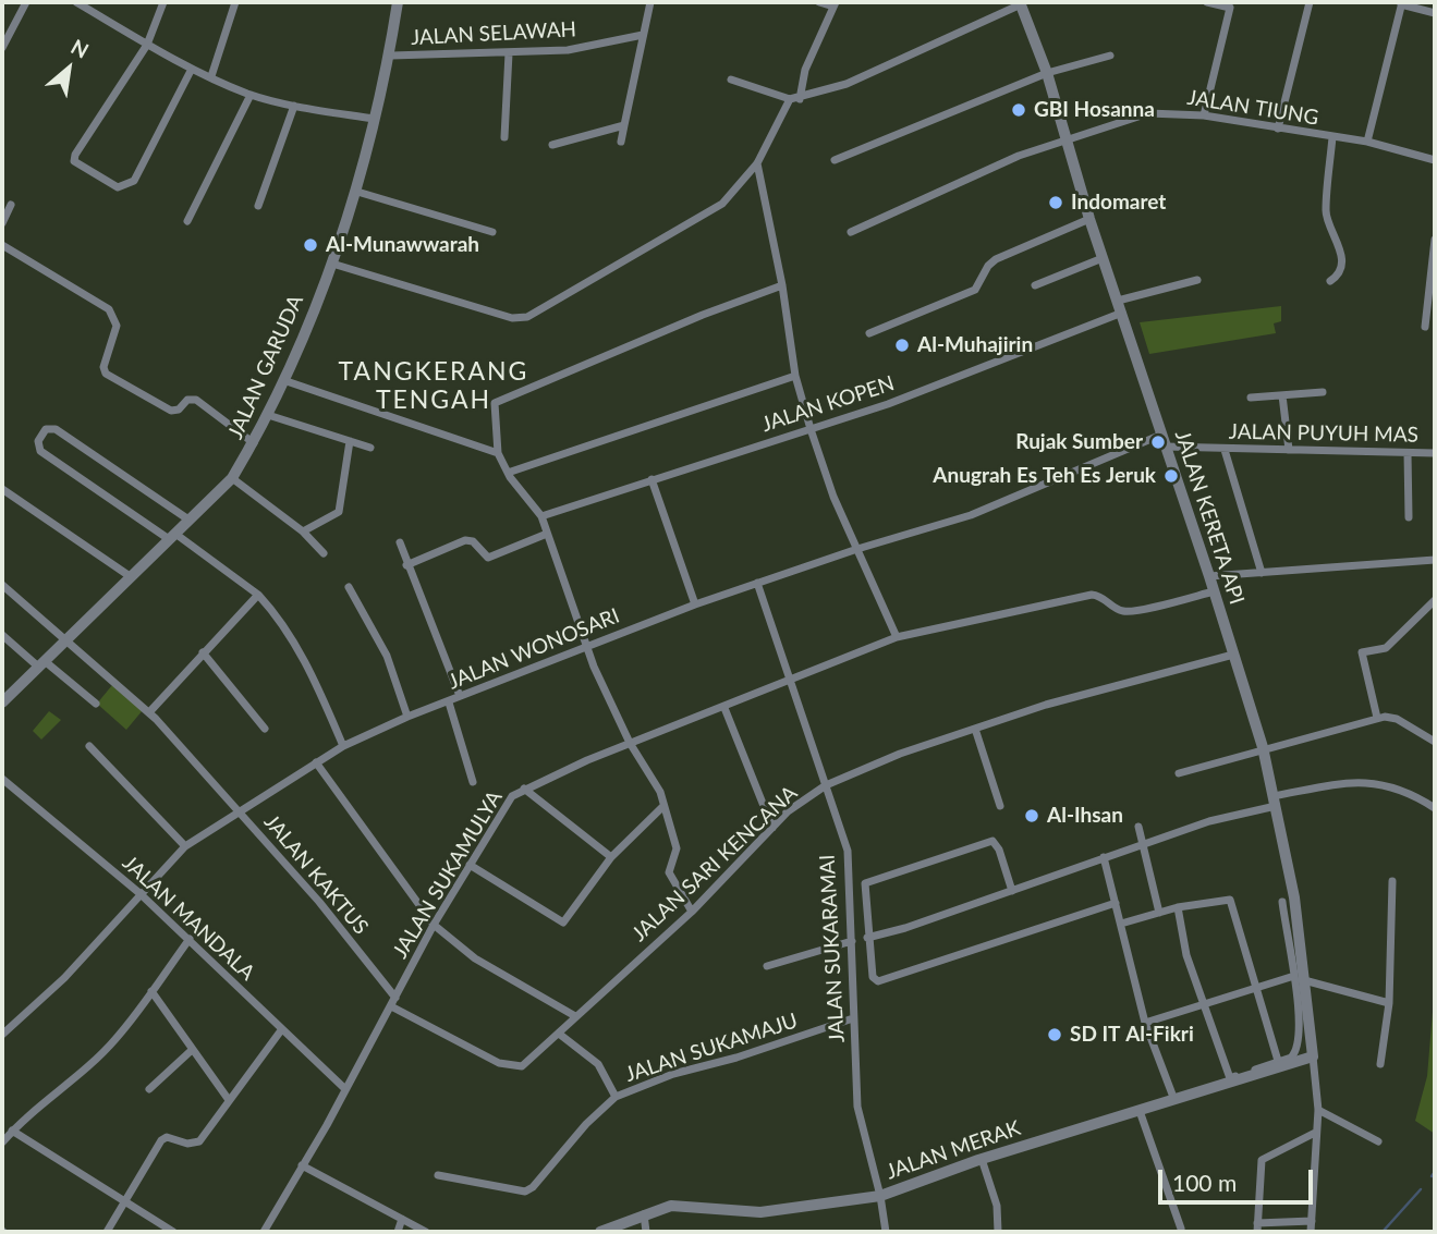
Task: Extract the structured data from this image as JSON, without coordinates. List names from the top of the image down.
{
  "streets": {
    "street": [
      "JALAN SELAWAH",
      "JALAN TIUNG",
      "JALAN GARUDA",
      "JALAN KOPEN",
      "JALAN PUYUH MAS",
      "JALAN KERETA API",
      "JALAN WONOSARI",
      "JALAN SARI KENCANA",
      "JALAN KAKTUS",
      "JALAN SUKAMULYA",
      "JALAN MANDALA",
      "JALAN SUKARAMAI",
      "JALAN SUKAMAJU",
      "JALAN MERAK"
    ]
  },
  "crossings": [
    ["JALAN SELAWAH", "JALAN GARUDA"],
    ["JALAN TIUNG", "JALAN KERETA API"],
    ["JALAN GARUDA", "JALAN KAKTUS"],
    ["JALAN KOPEN", "JALAN KERETA API"],
    ["JALAN PUYUH MAS", "JALAN KERETA API"],
    ["JALAN PUYUH MAS", "JALAN WONOSARI"],
    ["JALAN KERETA API", "JALAN WONOSARI"],
    ["JALAN KERETA API", "JALAN SARI KENCANA"],
    ["JALAN KERETA API", "JALAN SUKAMULYA"],
    ["JALAN KERETA API", "JALAN MERAK"],
    ["JALAN WONOSARI", "JALAN KAKTUS"],
    ["JALAN WONOSARI", "JALAN MANDALA"],
    ["JALAN WONOSARI", "JALAN SUKARAMAI"],
    ["JALAN SARI KENCANA", "JALAN SUKAMULYA"],
    ["JALAN SARI KENCANA", "JALAN SUKARAMAI"],
    ["JALAN KAKTUS", "JALAN SUKAMULYA"],
    ["JALAN SUKAMULYA", "JALAN MANDALA"],
    ["JALAN SUKAMULYA", "JALAN SUKARAMAI"],
    ["JALAN SUKARAMAI", "JALAN SUKAMAJU"],
    ["JALAN SUKARAMAI", "JALAN MERAK"]
  ],
  "districts": ["TANGKERANG TENGAH"],
  "places": [
    "GBI Hosanna",
    "Indomaret",
    "Al-Munawwarah",
    "Al-Muhajirin",
    "Rujak Sumber",
    "Anugrah Es Teh Es Jeruk",
    "Al-Ihsan",
    "SD IT Al-Fikri"
  ],
  "scale_bar": "100 m",
  "north": "top right"
}
